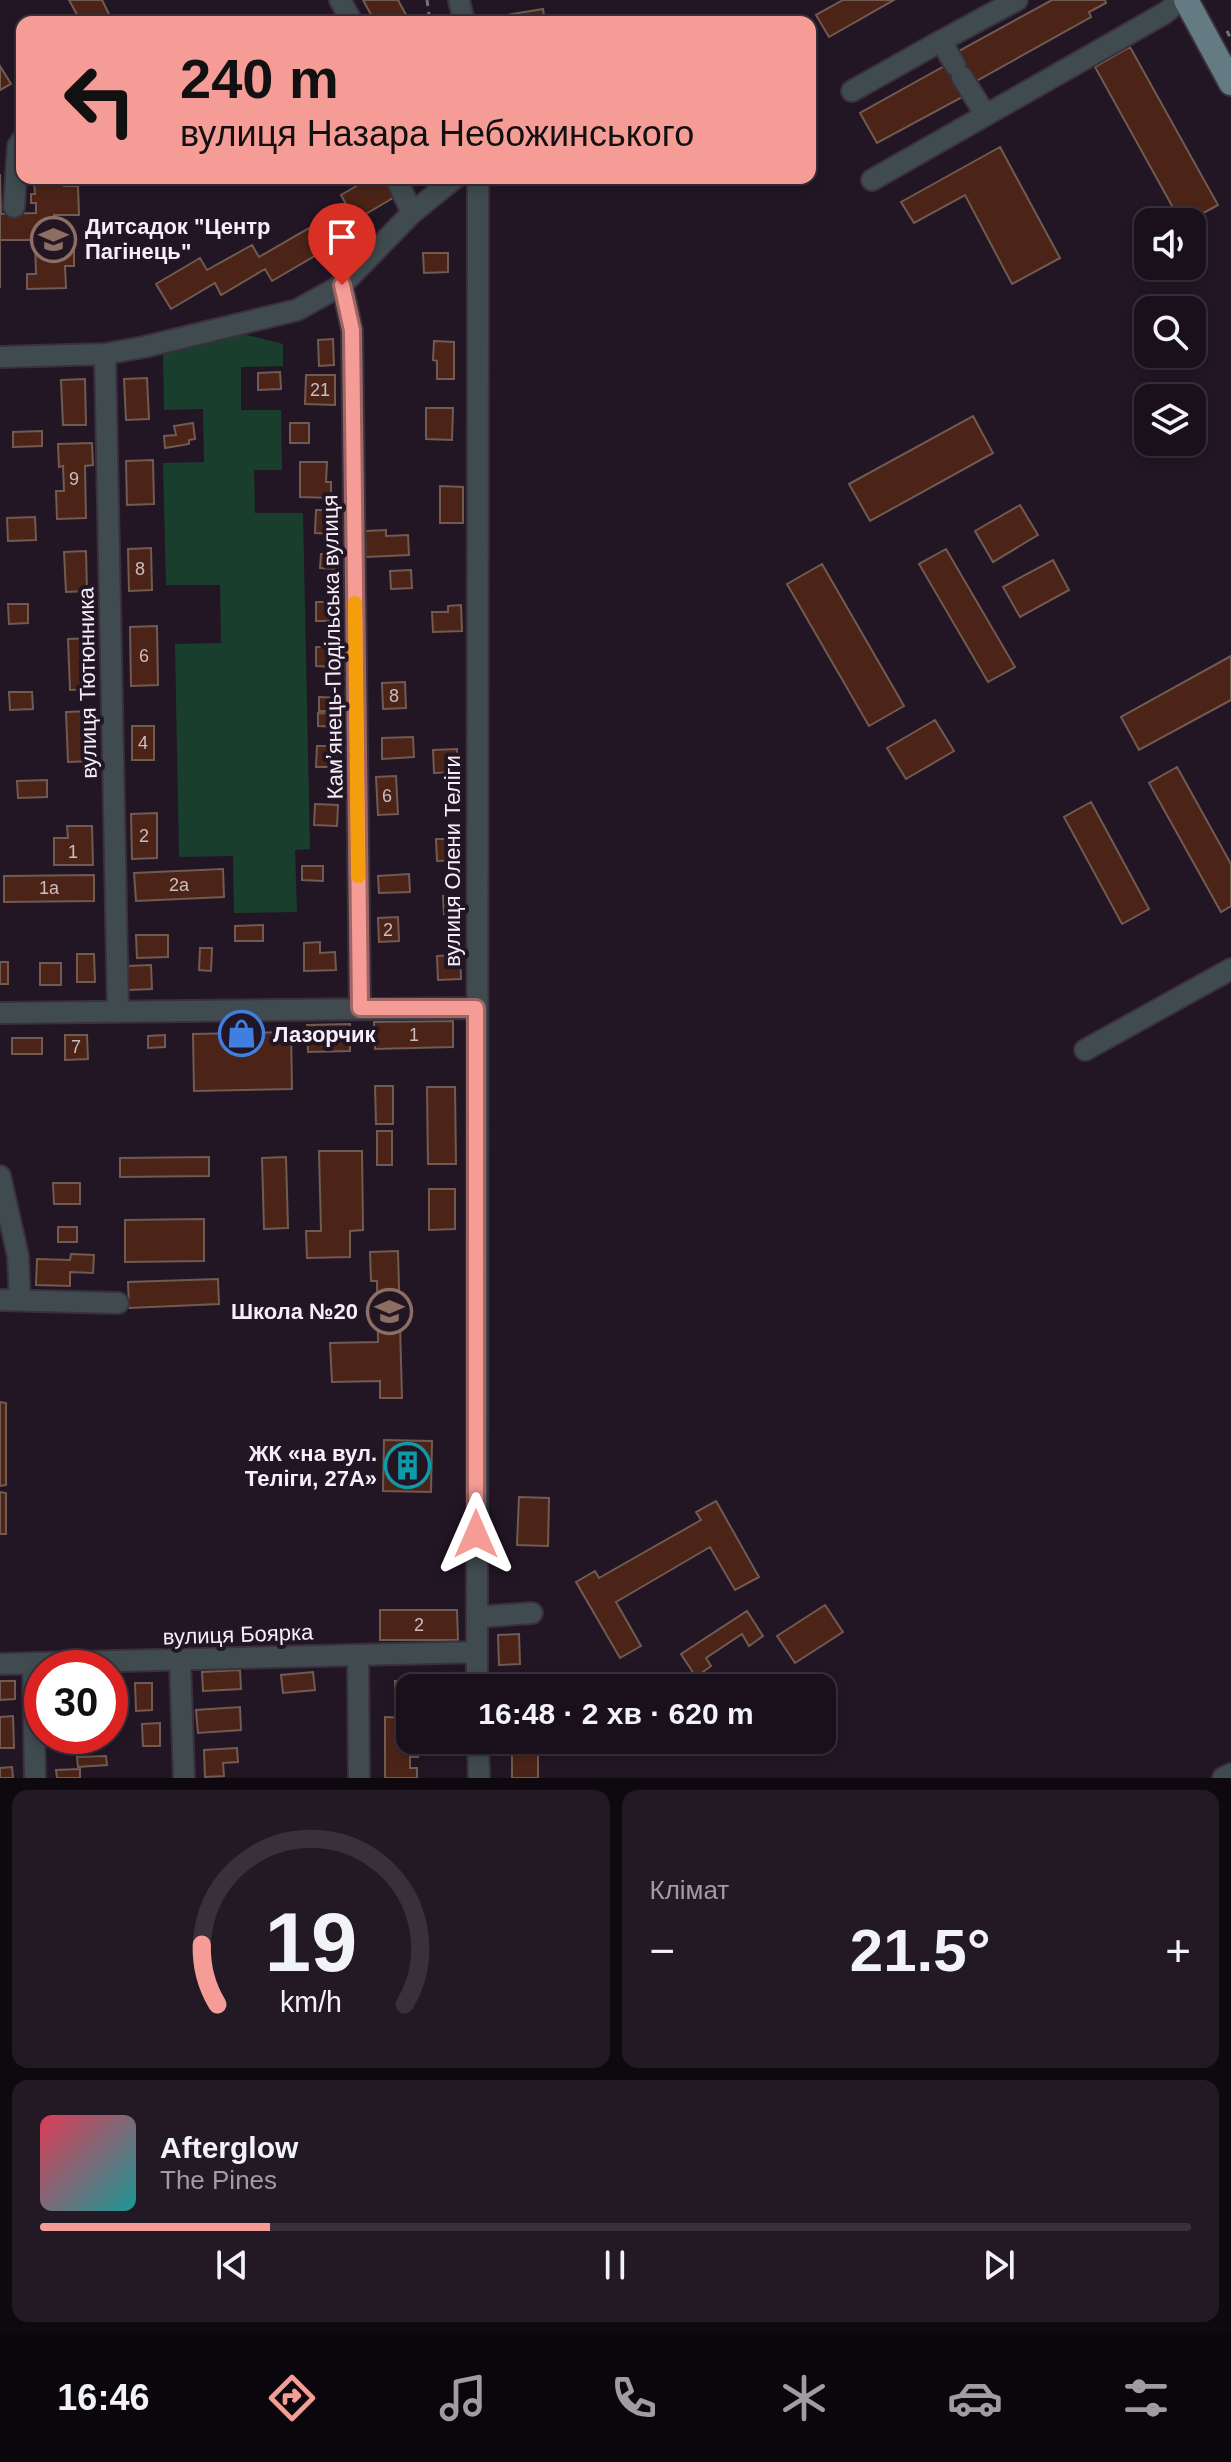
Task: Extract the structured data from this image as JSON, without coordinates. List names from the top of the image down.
{
  "streets": {
    "street": [
      "Камʼянець-Подільська вулиця",
      "вулиця Тютюнника",
      "вулиця Олени Теліги",
      "вулиця Боярка"
    ]
  },
  "crossings": [
    ["вулиця Олени Теліги", "вулиця Боярка"]
  ],
  "places": {
    "school or university": ["Дитсадок \"Центр Пагінець\"", "Школа №20"],
    "shop": ["Лазорчик"],
    "building": ["ЖК «на вул. Теліги, 27А»"]
  },
  "house_numbers": [
    "21",
    "9",
    "8",
    "6",
    "8",
    "4",
    "6",
    "2",
    "1",
    "2а",
    "1а",
    "2",
    "1",
    "7",
    "2"
  ],
  "page": {
    "turn": ["240 m", "вулиця Назара Небожинського"],
    "limit": "30",
    "trip": "16:48 · 2 хв · 620 m",
    "tile": "Клімат",
    "heat": ["−", "21.5°", "+"],
    "song": ["Afterglow", "The Pines"],
    "tabs": "16:46",
    "gauge": ["19", "km/h"]
  }
}
